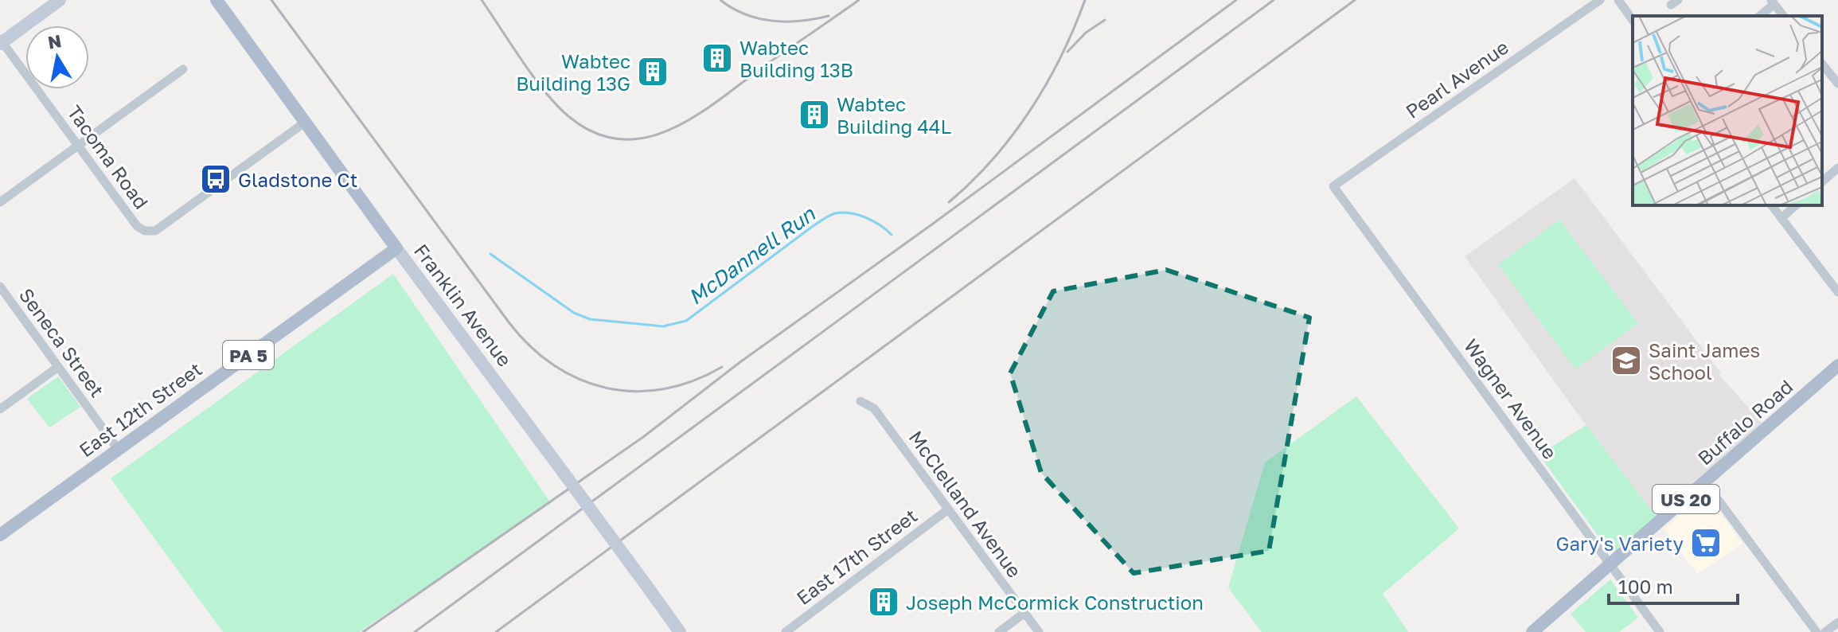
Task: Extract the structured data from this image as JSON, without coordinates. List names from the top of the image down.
{
  "streets": {
    "main road": [
      "Franklin Avenue",
      "PA 5",
      "East 12th Street",
      "Buffalo Road",
      "US 20"
    ],
    "street": [
      "Pearl Avenue",
      "Tacoma Road",
      "Seneca Street",
      "Wagner Avenue",
      "McClelland Avenue",
      "East 17th Street"
    ]
  },
  "crossings": [
    ["Pearl Avenue", "Wagner Avenue"],
    ["Tacoma Road", "Franklin Avenue"],
    ["Franklin Avenue", "East 12th Street"],
    ["Seneca Street", "East 12th Street"],
    ["Wagner Avenue", "Buffalo Road"],
    ["McClelland Avenue", "East 17th Street"]
  ],
  "water": ["McDannell Run"],
  "places": {
    "building": [
      "Wabtec Building 13B",
      "Wabtec Building 13G",
      "Wabtec Building 44L",
      "Joseph McCormick Construction"
    ],
    "bus stop": ["Gladstone Ct"],
    "school or university": ["Saint James School"],
    "supermarket": ["Gary's Variety"]
  },
  "scale_bar": "100 m",
  "north": "top"
}
